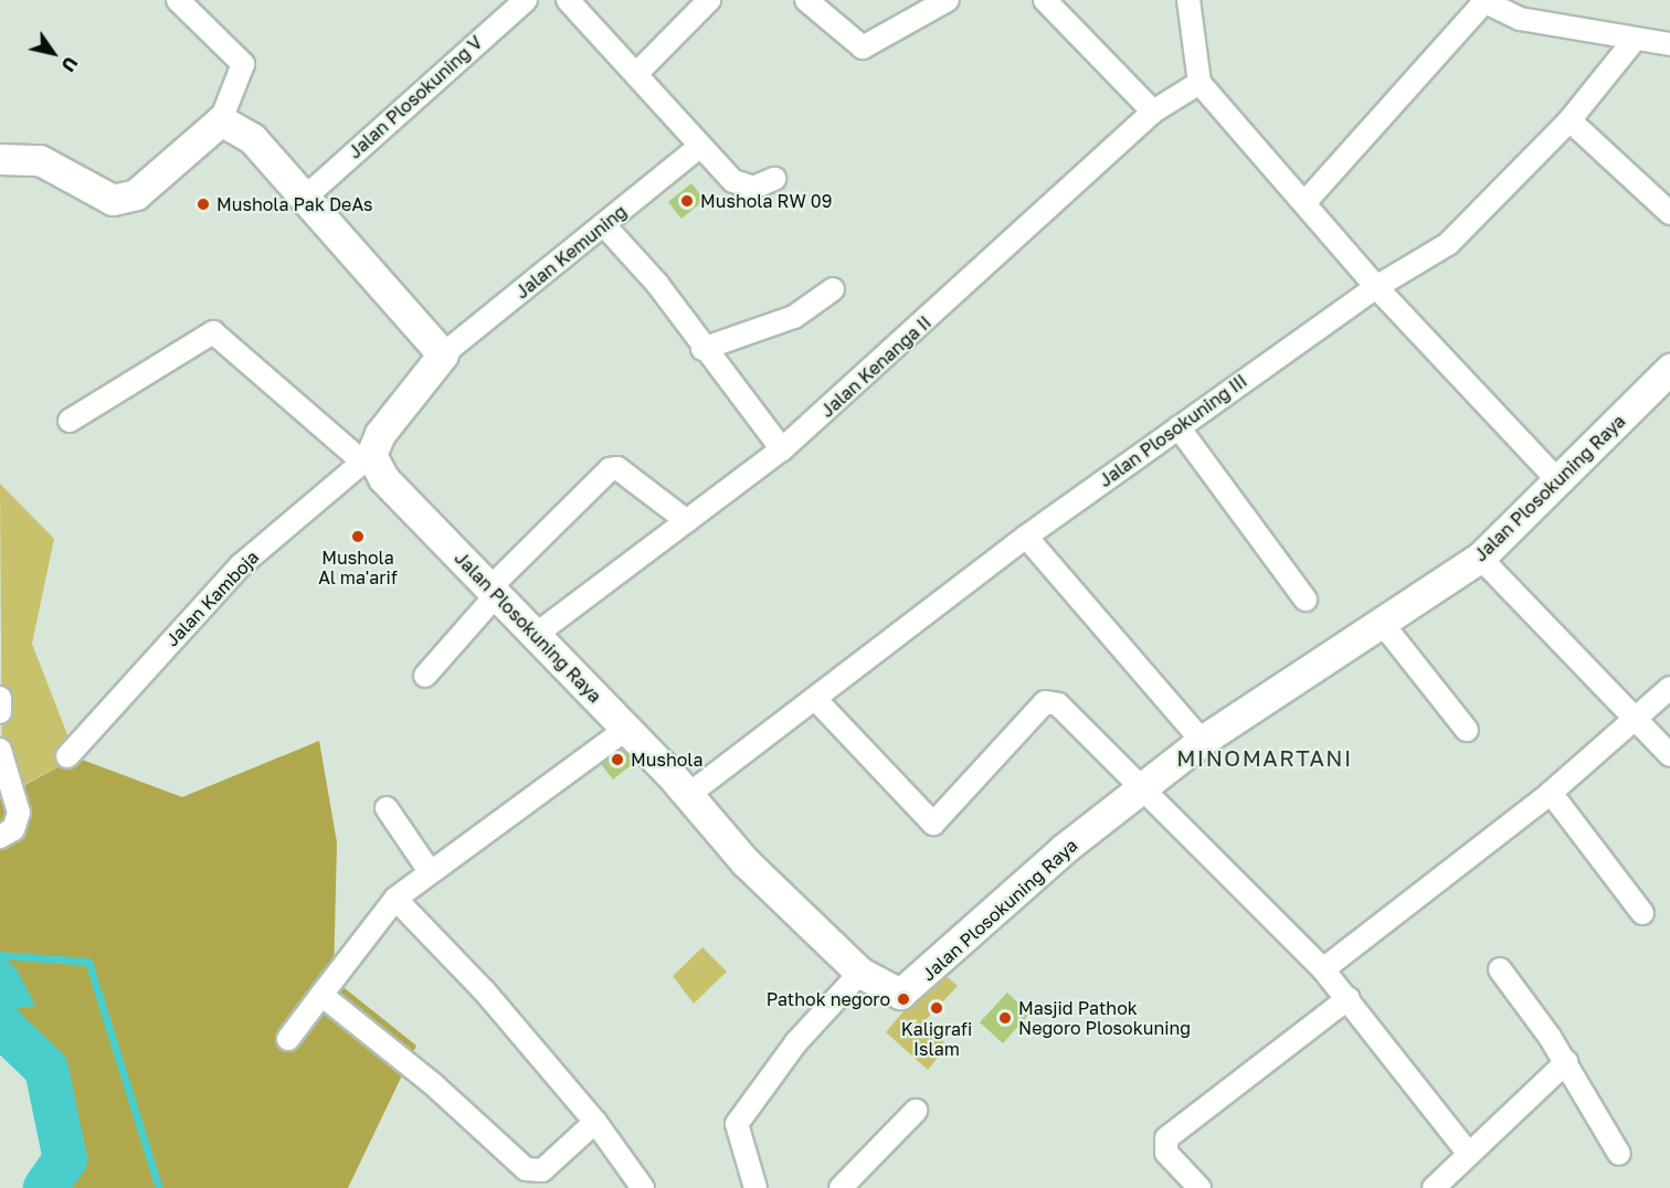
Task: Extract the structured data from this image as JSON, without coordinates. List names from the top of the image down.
{
  "streets": {
    "street": [
      "Jalan Plosokuning V",
      "Jalan Kemuning",
      "Jalan Kenanga II",
      "Jalan Plosokuning III",
      "Jalan Plosokuning Raya",
      "Jalan Kamboja"
    ]
  },
  "crossings": [
    ["Jalan Kenanga II", "Jalan Plosokuning Raya"],
    ["Jalan Plosokuning III", "Jalan Plosokuning Raya"],
    ["Jalan Plosokuning Raya", "Jalan Kamboja"]
  ],
  "districts": ["MINOMARTANI"],
  "places": [
    "Mushola RW 09",
    "Mushola Pak DeAs",
    "Mushola Al ma'arif",
    "Mushola",
    "Pathok negoro",
    "Kaligrafi Islam",
    "Masjid Pathok Negoro Plosokuning"
  ],
  "north": "bottom right"
}
